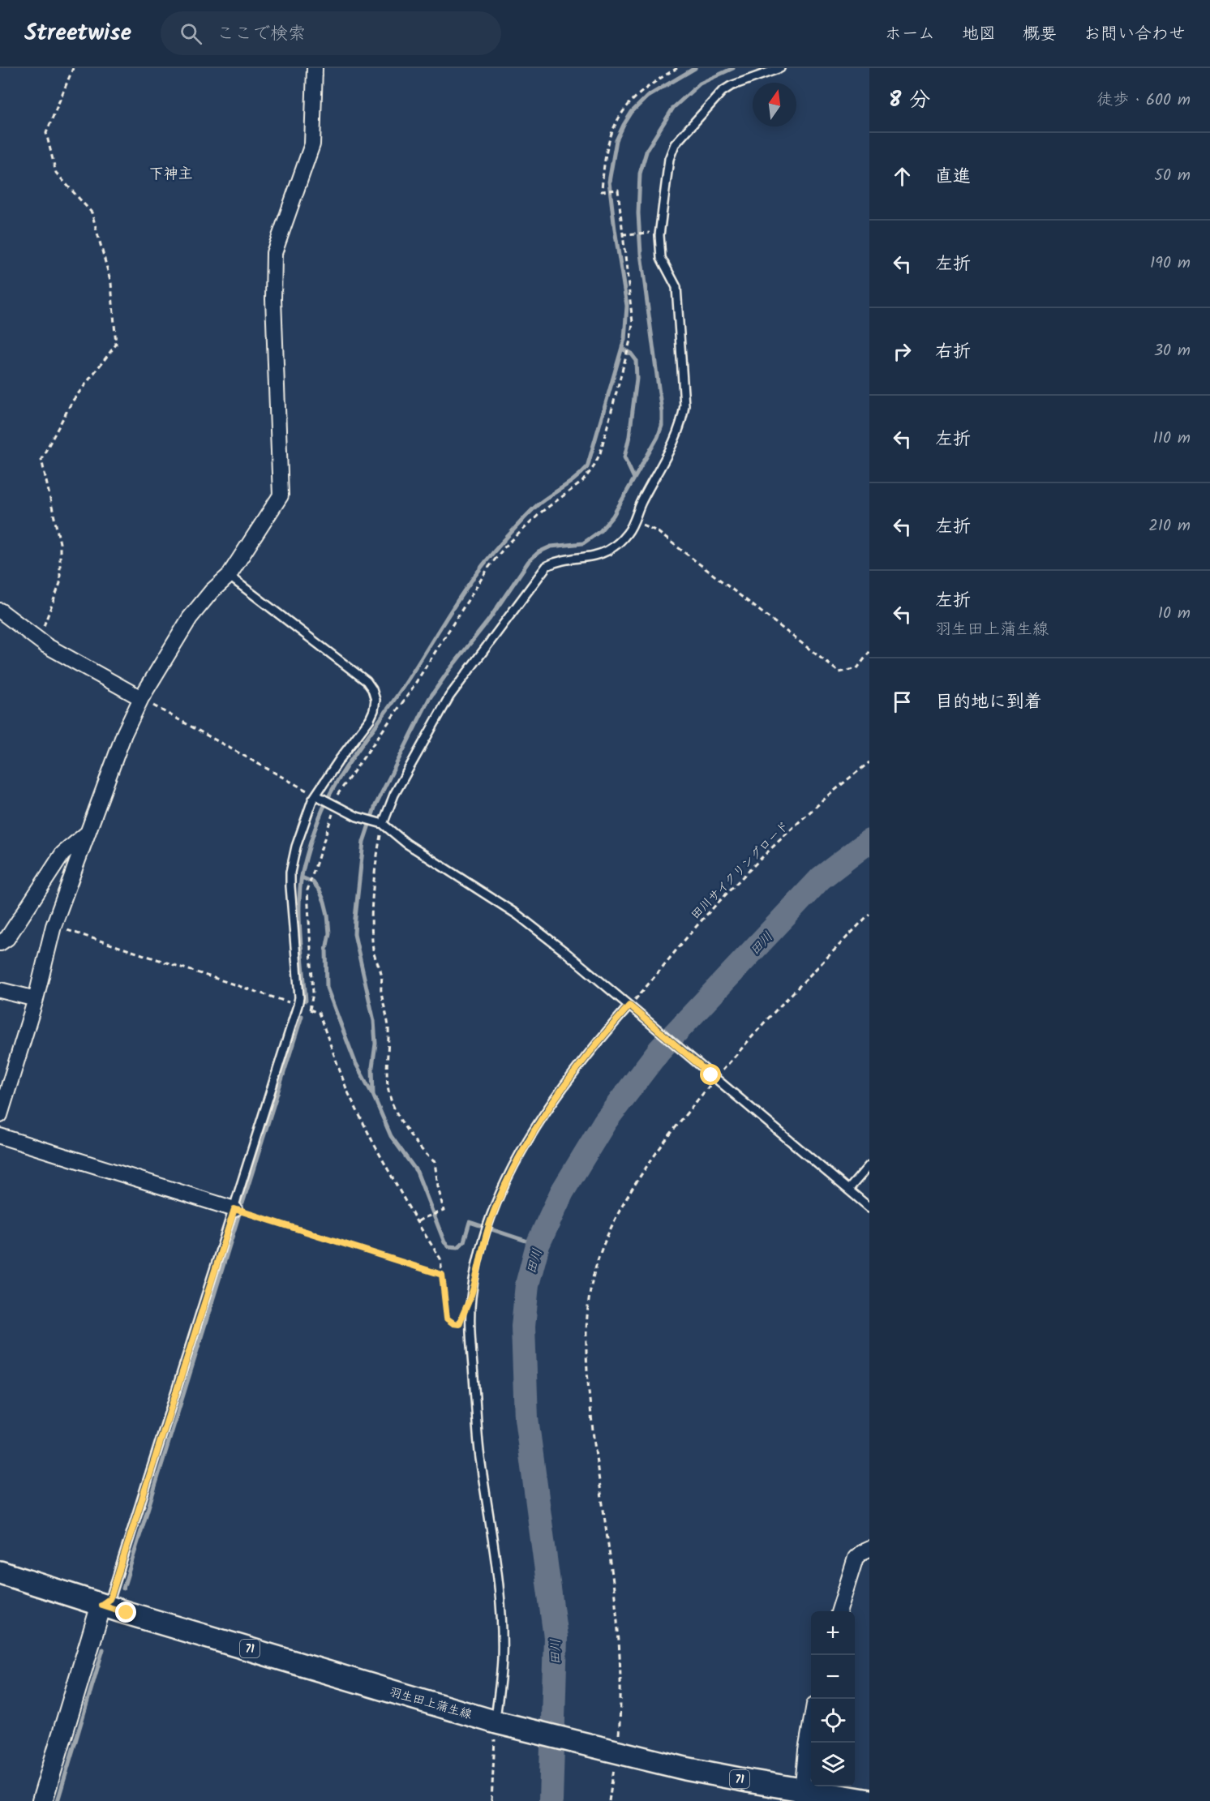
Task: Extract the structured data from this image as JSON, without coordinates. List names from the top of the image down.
{
  "streets": {
    "main road": ["71", "羽生田上蒲生線"],
    "path": ["田川サイクリングロード"]
  },
  "districts": ["下神主"],
  "water": ["田川"],
  "north": "top",
  "page": {
    "header": "Streetwise",
    "search": "ここで検索",
    "nav": [
      "ホーム",
      "地図",
      "概要",
      "お問い合わせ"
    ],
    "heading": ["8 分", "徒歩 · 600 m"],
    "list": [
      ["直進", "50 m"],
      ["左折", "190 m"],
      ["右折", "30 m"],
      ["左折", "110 m"],
      ["左折", "210 m"],
      ["左折", "羽生田上蒲生線", "10 m"],
      "目的地に到着"
    ],
    "map_buttons": ["+", "−"]
  }
}
